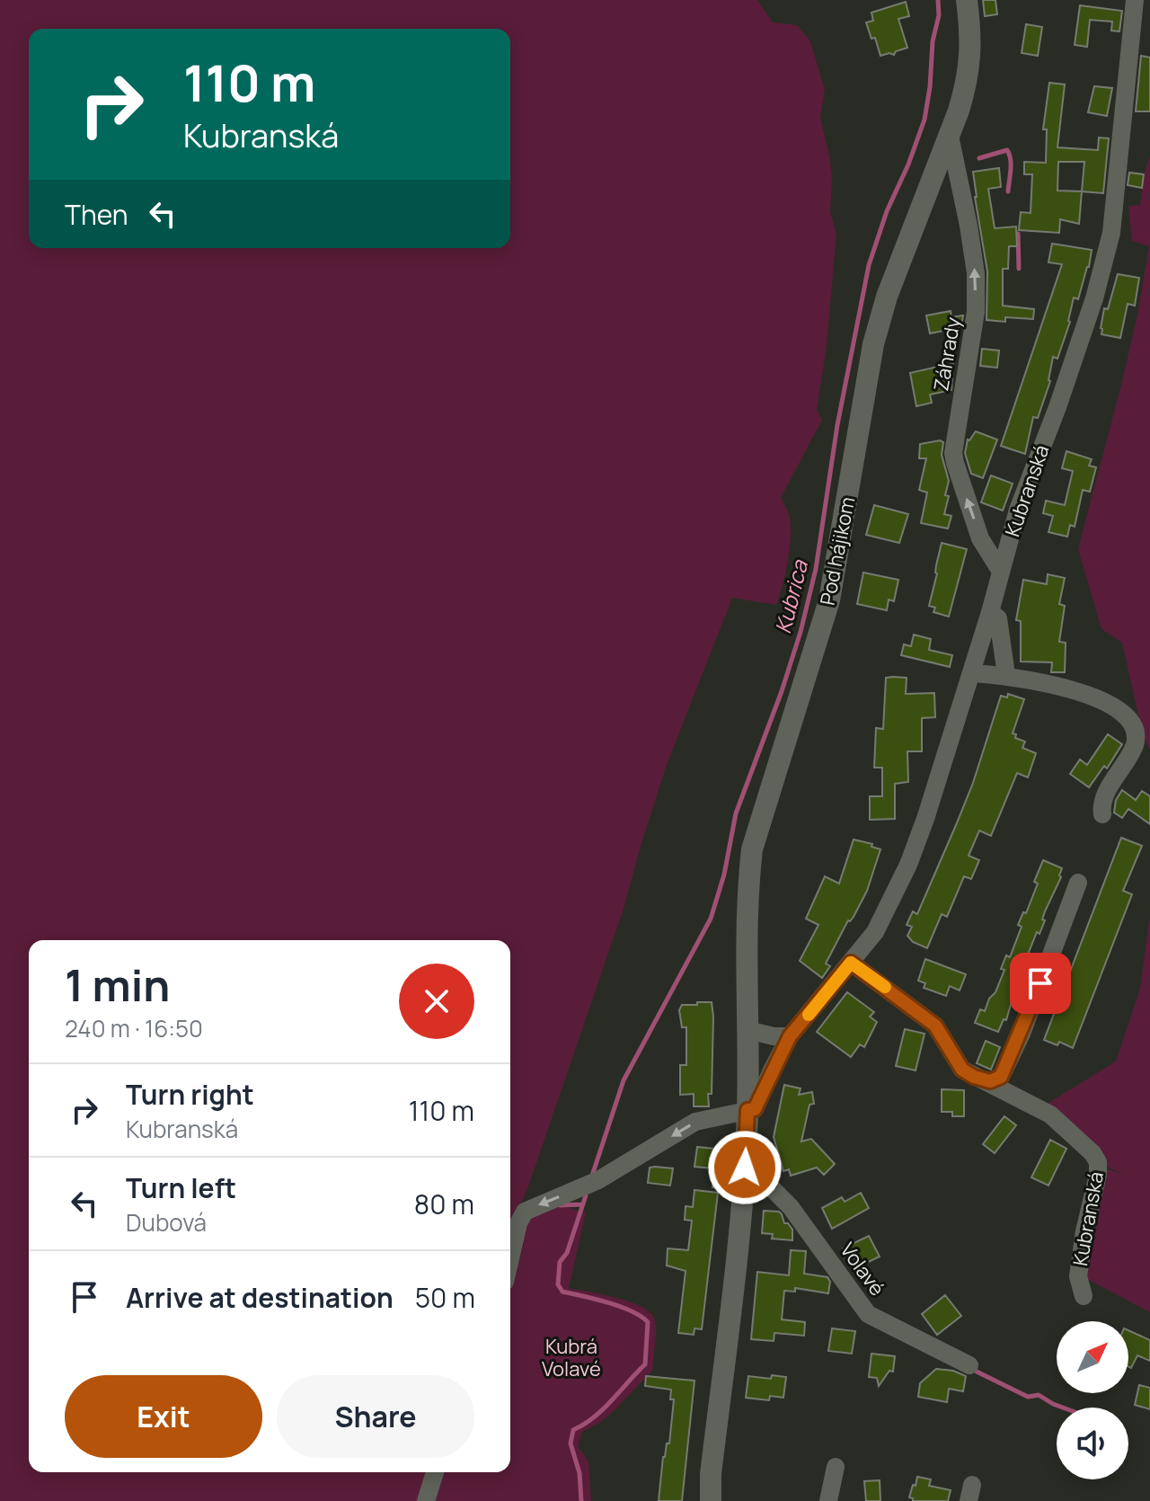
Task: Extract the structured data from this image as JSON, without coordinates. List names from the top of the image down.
{
  "streets": {
    "street": [
      "Záhrady",
      "Kubranská",
      "Pod hájikom",
      "Volavé"
    ]
  },
  "crossings": [
    ["Záhrady", "Kubranská"],
    ["Záhrady", "Pod hájikom"],
    ["Kubranská", "Pod hájikom"]
  ],
  "one_way": ["Záhrady"],
  "water": ["Kubrica"],
  "parks": ["Kubrá Volavé"],
  "north": "top right",
  "page": {
    "turn": ["110 m", "Kubranská"],
    "then": "Then",
    "heading": ["1 min", "240 m · 16:50"],
    "list": [
      {
        "name": "Turn right",
        "note": "Kubranská",
        "value": "110 m"
      },
      {
        "name": "Turn left",
        "note": "Dubová",
        "value": "80 m"
      },
      {
        "name": "Arrive at destination",
        "value": "50 m"
      }
    ],
    "buttons": ["Exit", "Share"]
  }
}
